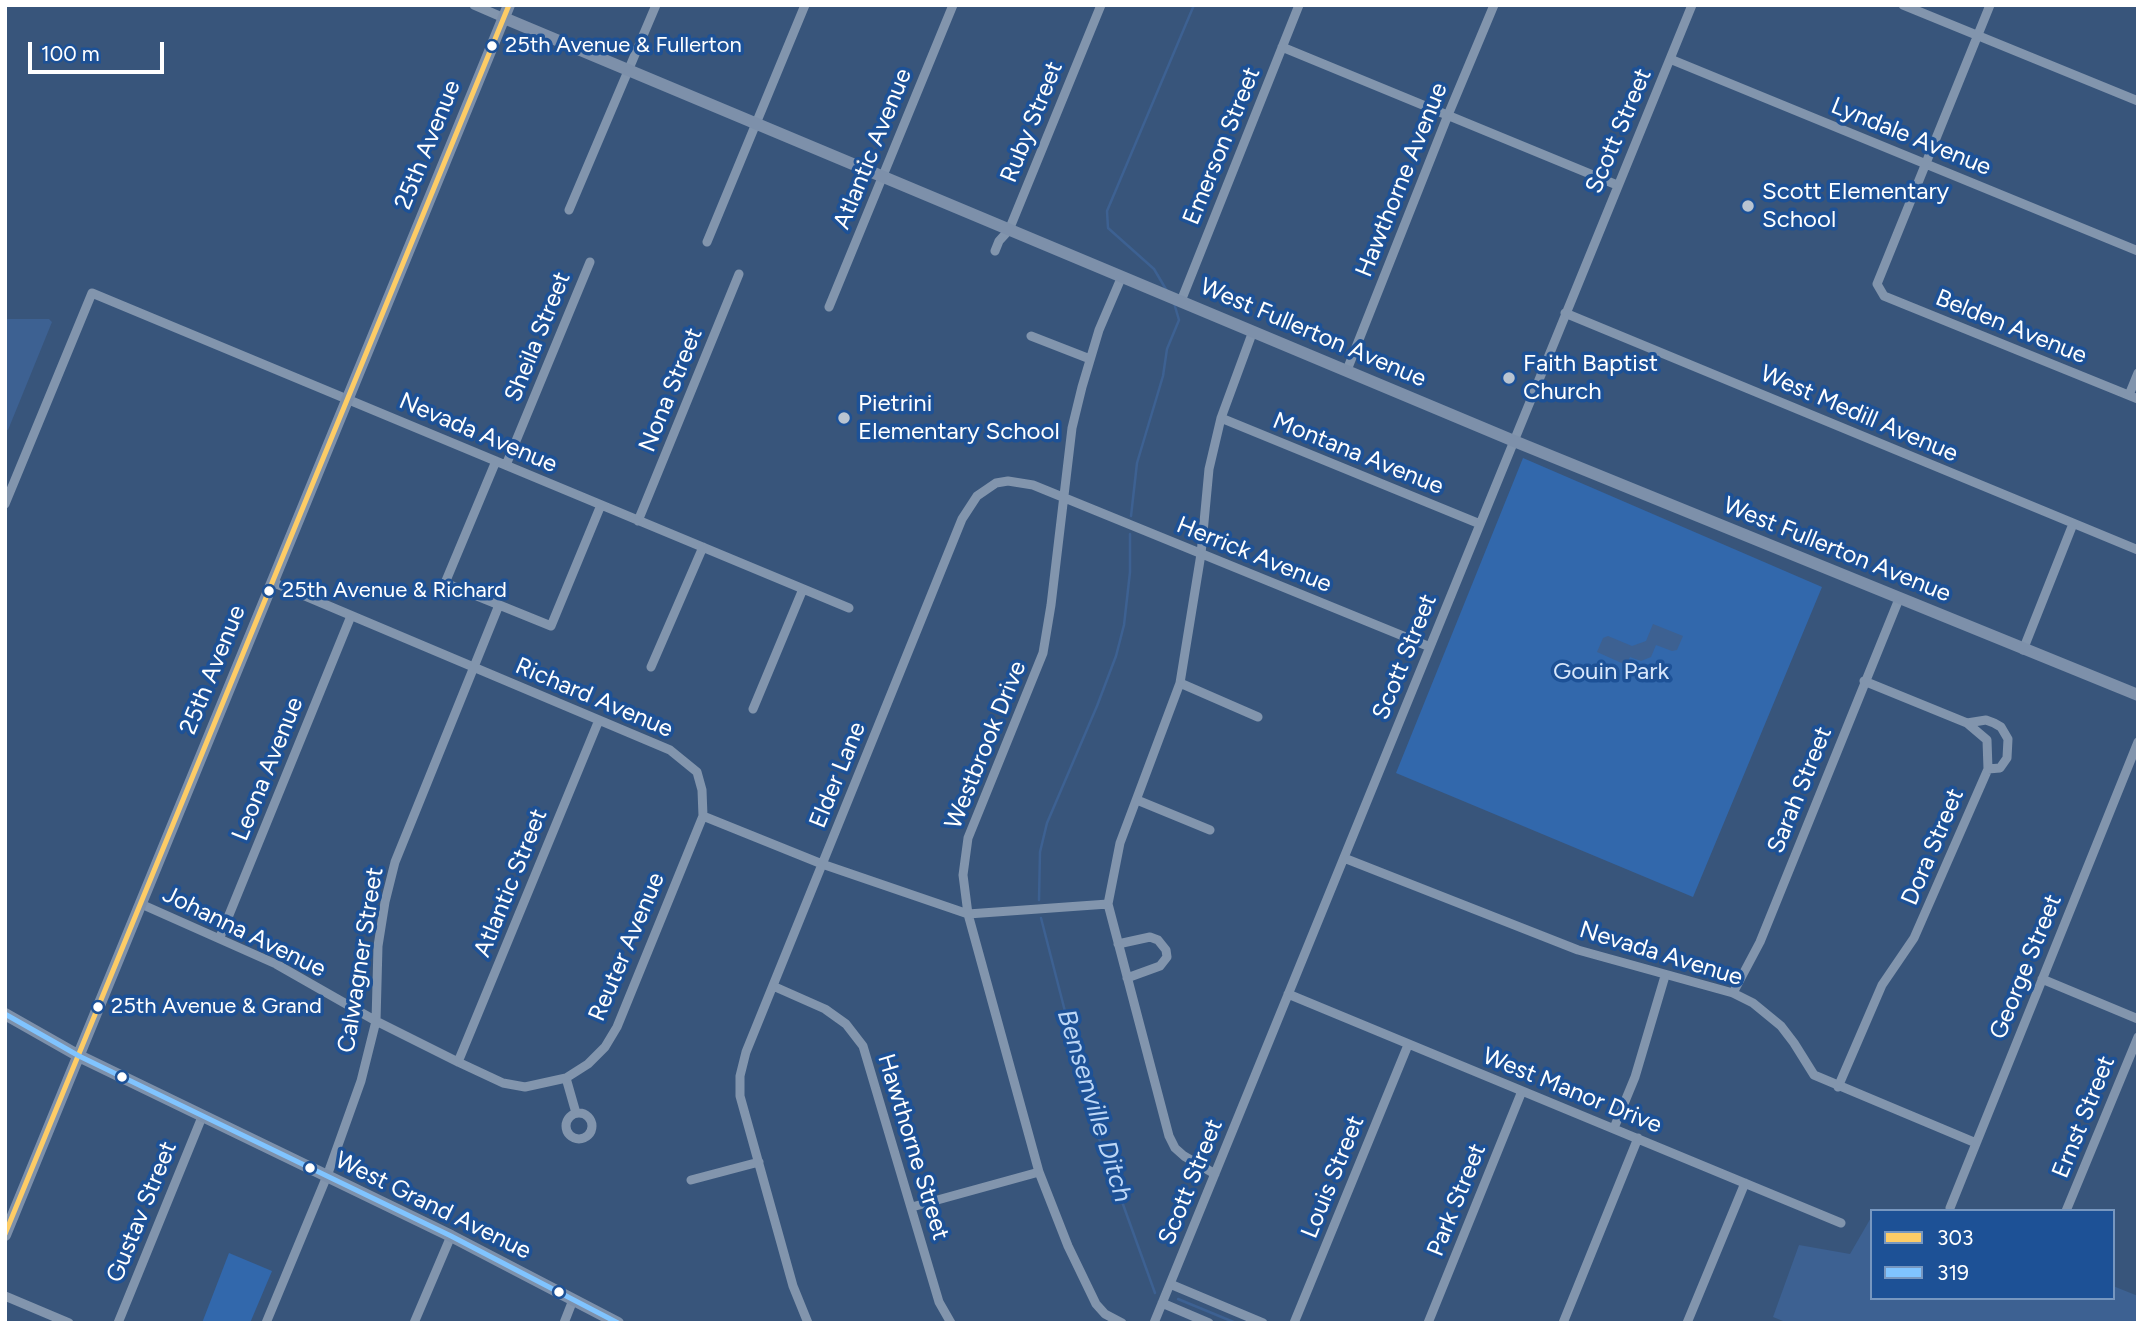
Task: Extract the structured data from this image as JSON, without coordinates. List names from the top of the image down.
{
  "streets": {
    "main road": ["25th Avenue", "West Fullerton Avenue", "West Grand Avenue"],
    "street": [
      "Ruby Street",
      "Scott Street",
      "Lyndale Avenue",
      "Emerson Street",
      "Atlantic Avenue",
      "Hawthorne Avenue",
      "Belden Avenue",
      "Sheila Street",
      "Nona Street",
      "West Medill Avenue",
      "Nevada Avenue",
      "Montana Avenue",
      "Herrick Avenue",
      "Richard Avenue",
      "Westbrook Drive",
      "Leona Avenue",
      "Elder Lane",
      "Sarah Street",
      "Dora Street",
      "Atlantic Street",
      "Johanna Avenue",
      "Reuter Avenue",
      "Calwagner Street",
      "George Street",
      "West Manor Drive",
      "Ernst Street",
      "Hawthorne Street",
      "Louis Street",
      "Park Street",
      "Gustav Street"
    ]
  },
  "crossings": [
    ["Ruby Street", "West Fullerton Avenue"],
    ["Scott Street", "Lyndale Avenue"],
    ["Scott Street", "West Fullerton Avenue"],
    ["Scott Street", "West Medill Avenue"],
    ["Scott Street", "Nevada Avenue"],
    ["Scott Street", "Montana Avenue"],
    ["Scott Street", "Herrick Avenue"],
    ["Scott Street", "West Manor Drive"],
    ["Lyndale Avenue", "Belden Avenue"],
    ["25th Avenue", "West Fullerton Avenue"],
    ["25th Avenue", "Nevada Avenue"],
    ["25th Avenue", "Richard Avenue"],
    ["25th Avenue", "Johanna Avenue"],
    ["25th Avenue", "West Grand Avenue"],
    ["Emerson Street", "West Fullerton Avenue"],
    ["Atlantic Avenue", "West Fullerton Avenue"],
    ["Hawthorne Avenue", "West Fullerton Avenue"],
    ["West Fullerton Avenue", "Westbrook Drive"],
    ["West Fullerton Avenue", "Sarah Street"],
    ["Sheila Street", "Nevada Avenue"],
    ["Nona Street", "Nevada Avenue"],
    ["Nevada Avenue", "Sarah Street"],
    ["Nevada Avenue", "Dora Street"],
    ["Nevada Avenue", "George Street"],
    ["Herrick Avenue", "Westbrook Drive"],
    ["Herrick Avenue", "Elder Lane"],
    ["Richard Avenue", "Leona Avenue"],
    ["Richard Avenue", "Atlantic Street"],
    ["Richard Avenue", "Reuter Avenue"],
    ["Richard Avenue", "Calwagner Street"],
    ["Westbrook Drive", "Elder Lane"],
    ["Leona Avenue", "Johanna Avenue"],
    ["Elder Lane", "Hawthorne Street"],
    ["Sarah Street", "Dora Street"],
    ["Atlantic Street", "Johanna Avenue"],
    ["Johanna Avenue", "Reuter Avenue"],
    ["Johanna Avenue", "Calwagner Street"],
    ["Calwagner Street", "West Grand Avenue"],
    ["West Manor Drive", "Louis Street"],
    ["West Manor Drive", "Park Street"],
    ["West Grand Avenue", "Gustav Street"]
  ],
  "water": ["Bensenville Ditch"],
  "parks": ["Gouin Park"],
  "places": [
    "25th Avenue & Fullerton",
    "Scott Elementary School",
    "Faith Baptist Church",
    "Pietrini Elementary School",
    "25th Avenue & Richard",
    "25th Avenue & Grand"
  ],
  "lines": ["transit line 303", "transit line 319"],
  "legend": ["303", "319"],
  "scale_bar": "100 m"
}
